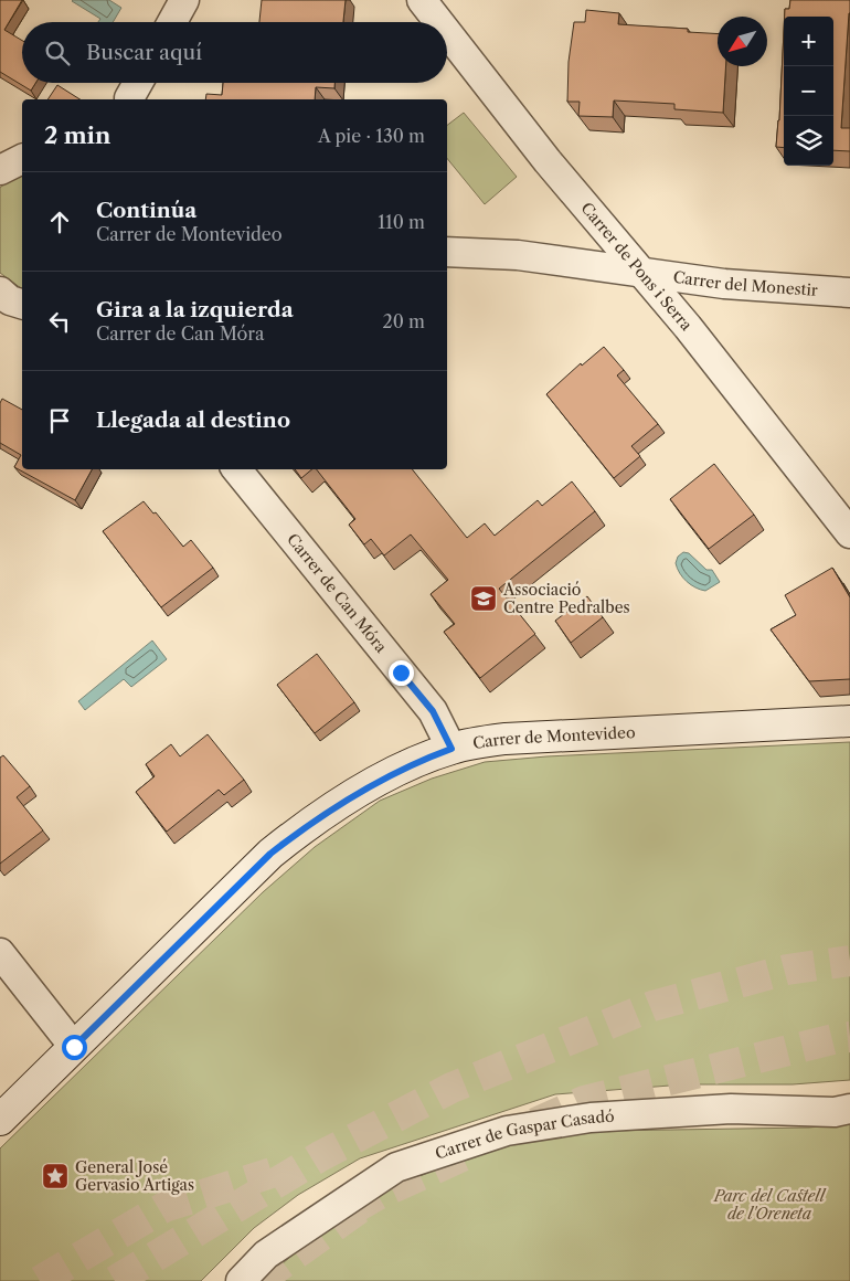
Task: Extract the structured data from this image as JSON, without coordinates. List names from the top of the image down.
{
  "streets": {
    "street": [
      "Carrer de Pons i Serra",
      "Carrer del Monestir",
      "Carrer de Can Móra",
      "Carrer de Montevideo",
      "Carrer de Gaspar Casadó"
    ]
  },
  "crossings": [
    ["Carrer de Pons i Serra", "Carrer del Monestir"],
    ["Carrer de Can Móra", "Carrer de Montevideo"]
  ],
  "parks": ["Parc del Castell de l'Oreneta"],
  "places": {
    "school or university": ["Associació Centre Pedralbes"],
    "place": ["General José Gervasio Artigas"]
  },
  "north": "bottom left",
  "page": {
    "map_buttons": ["+", "−"],
    "search": "Buscar aquí",
    "heading": ["2 min", "A pie · 130 m"],
    "list": [
      ["Continúa", "Carrer de Montevideo", "110 m"],
      ["Gira a la izquierda", "Carrer de Can Móra", "20 m"],
      "Llegada al destino"
    ]
  }
}
